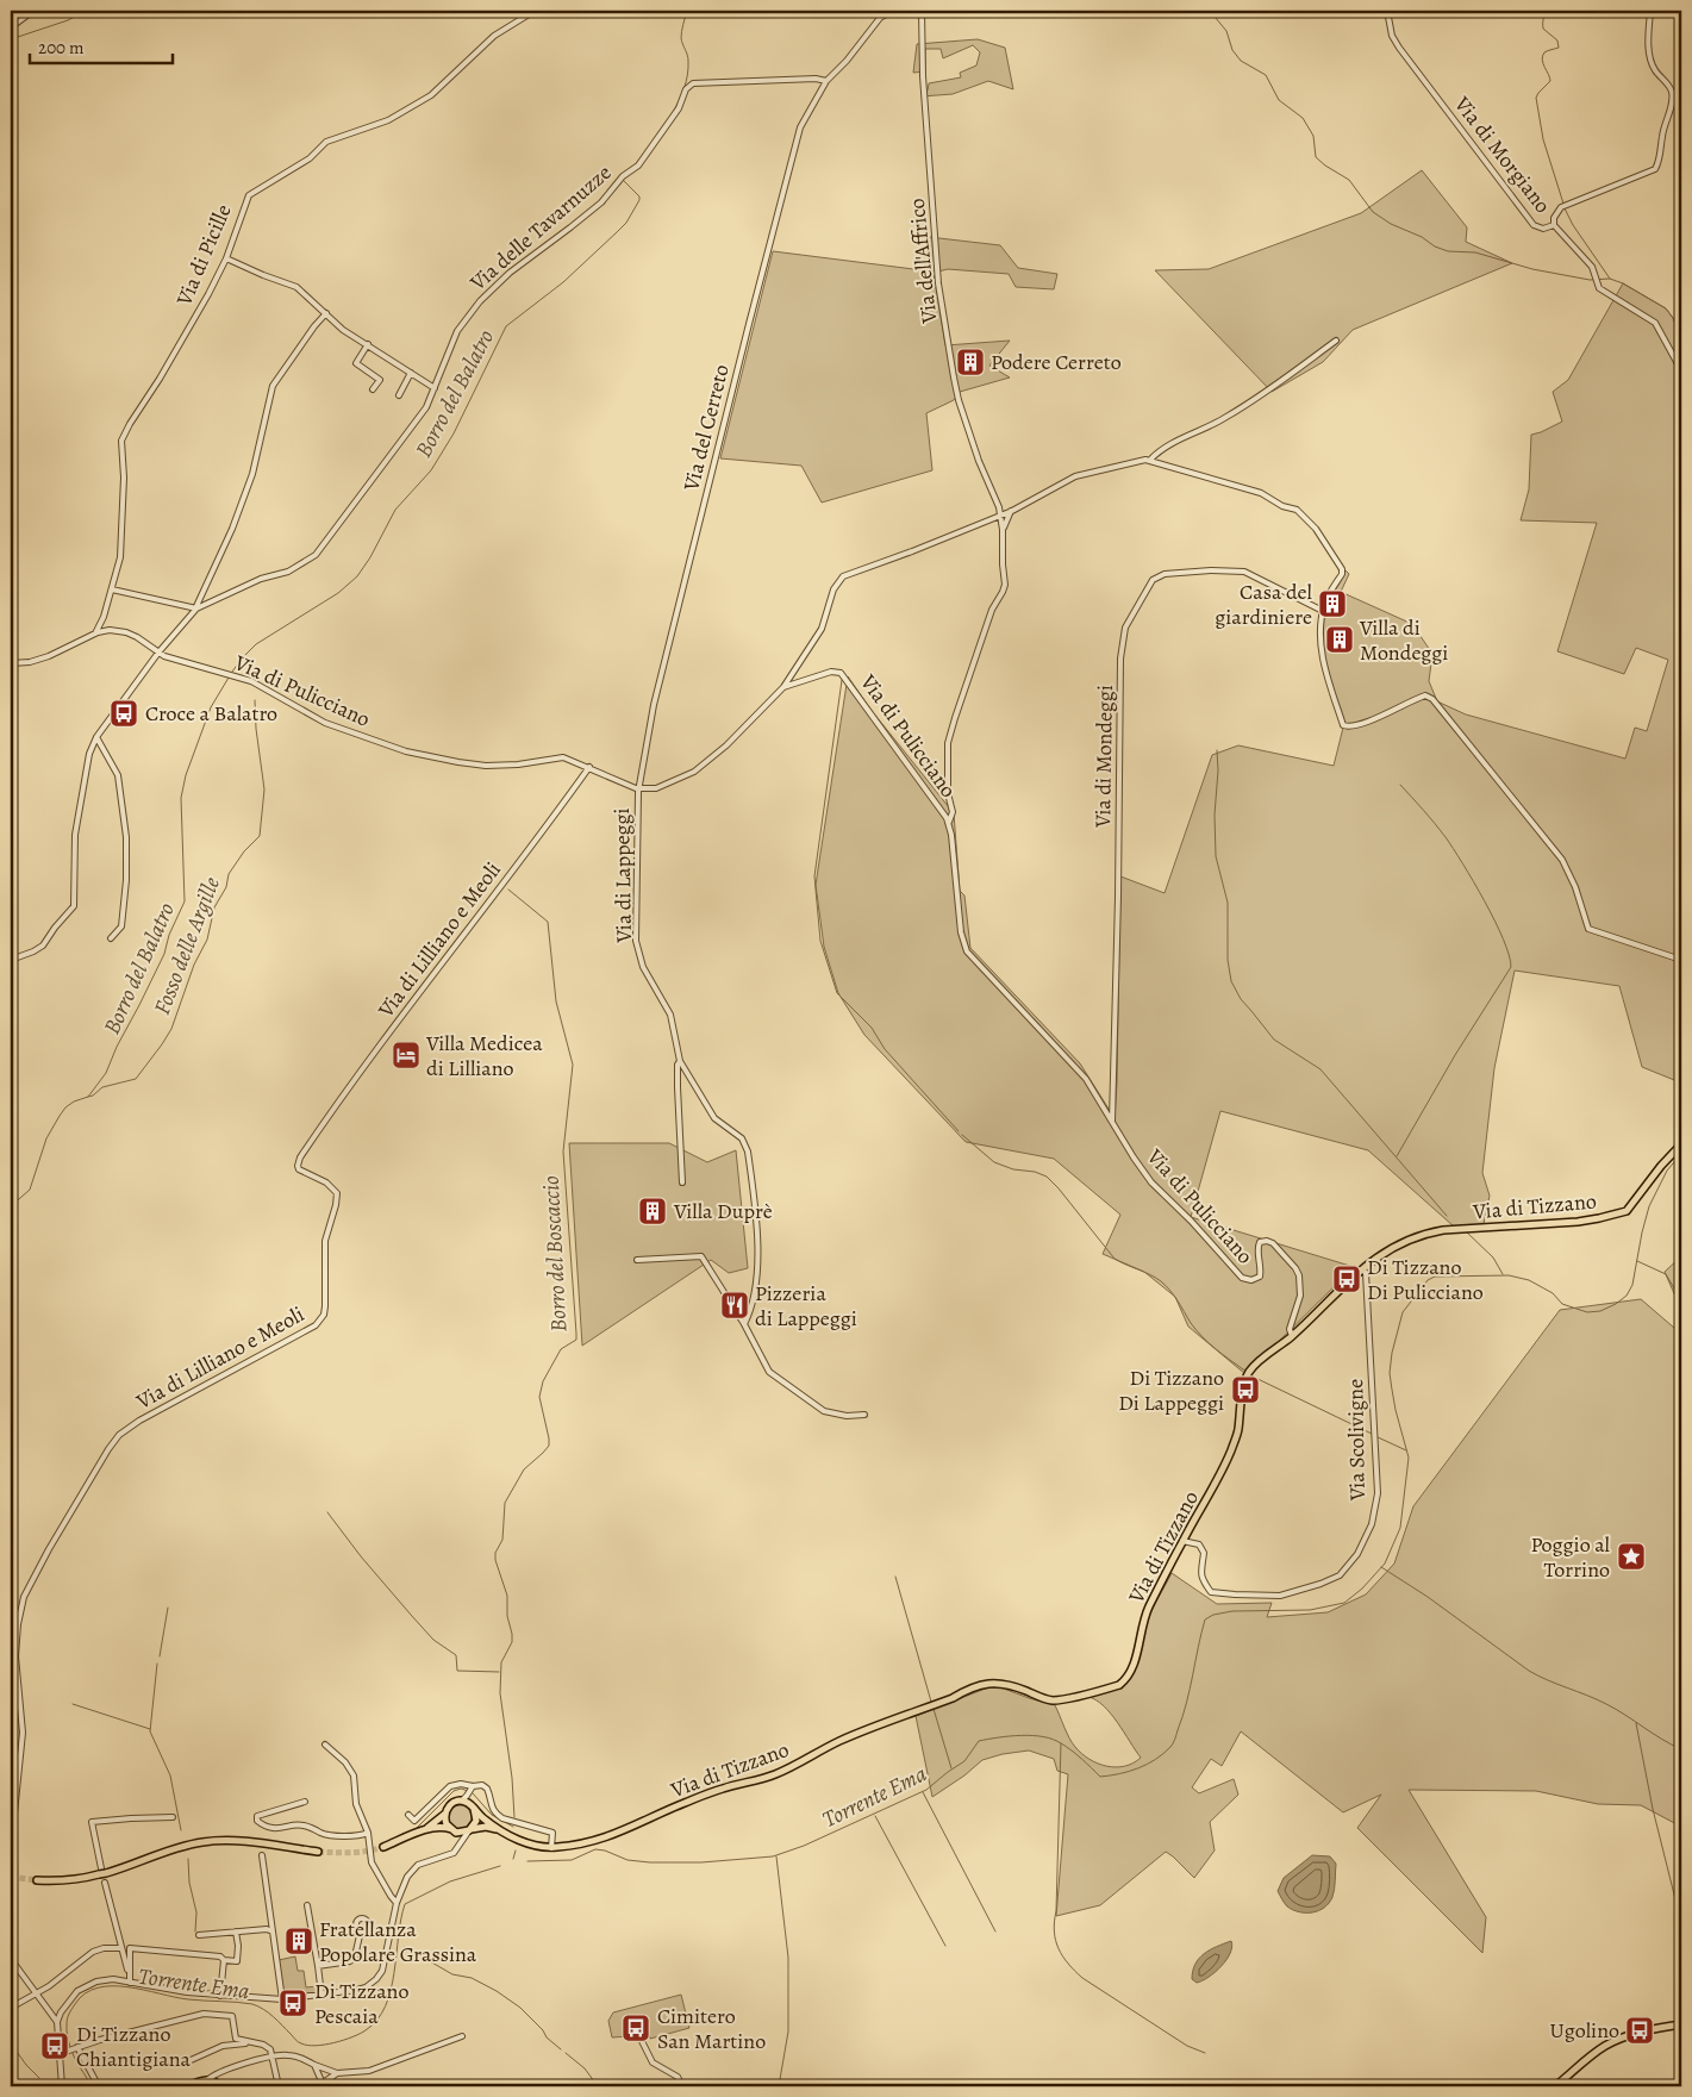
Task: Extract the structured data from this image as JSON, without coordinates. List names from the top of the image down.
{
  "streets": {
    "main road": ["Via di Tizzano"],
    "street": [
      "Via di Morgiano",
      "Via delle Tavarnuzze",
      "Via di Picille",
      "Via dell'Affrico",
      "Via del Cerreto",
      "Via di Pulicciano",
      "Via di Mondeggi",
      "Via di Lappeggi",
      "Via di Lilliano e Meoli",
      "Via Scolivigne"
    ]
  },
  "crossings": [
    ["Via delle Tavarnuzze", "Via del Cerreto"],
    ["Via delle Tavarnuzze", "Via di Pulicciano"],
    ["Via di Picille", "Via di Pulicciano"],
    ["Via del Cerreto", "Via di Pulicciano"],
    ["Via del Cerreto", "Via di Lappeggi"],
    ["Via di Pulicciano", "Via di Mondeggi"],
    ["Via di Pulicciano", "Via di Lappeggi"],
    ["Via di Pulicciano", "Via di Lilliano e Meoli"],
    ["Via di Pulicciano", "Via di Tizzano"],
    ["Via di Tizzano", "Via Scolivigne"]
  ],
  "water": [
    "Borro del Balatro",
    "Fosso delle Argille",
    "Borro del Boscaccio",
    "Torrente Ema"
  ],
  "places": {
    "building": [
      "Podere Cerreto",
      "Casa del giardiniere",
      "Villa di Mondeggi",
      "Villa Duprè",
      "Fratellanza Popolare Grassina"
    ],
    "bus stop": [
      "Croce a Balatro",
      "Di Tizzano Di Pulicciano",
      "Di Tizzano Di Lappeggi",
      "Di Tizzano Pescaia",
      "Cimitero San Martino",
      "Ugolino",
      "Di Tizzano Chiantigiana"
    ],
    "hotel": ["Villa Medicea di Lilliano"],
    "restaurant": ["Pizzeria di Lappeggi"],
    "place": ["Poggio al Torrino"]
  },
  "scale_bar": "200 m"
}
